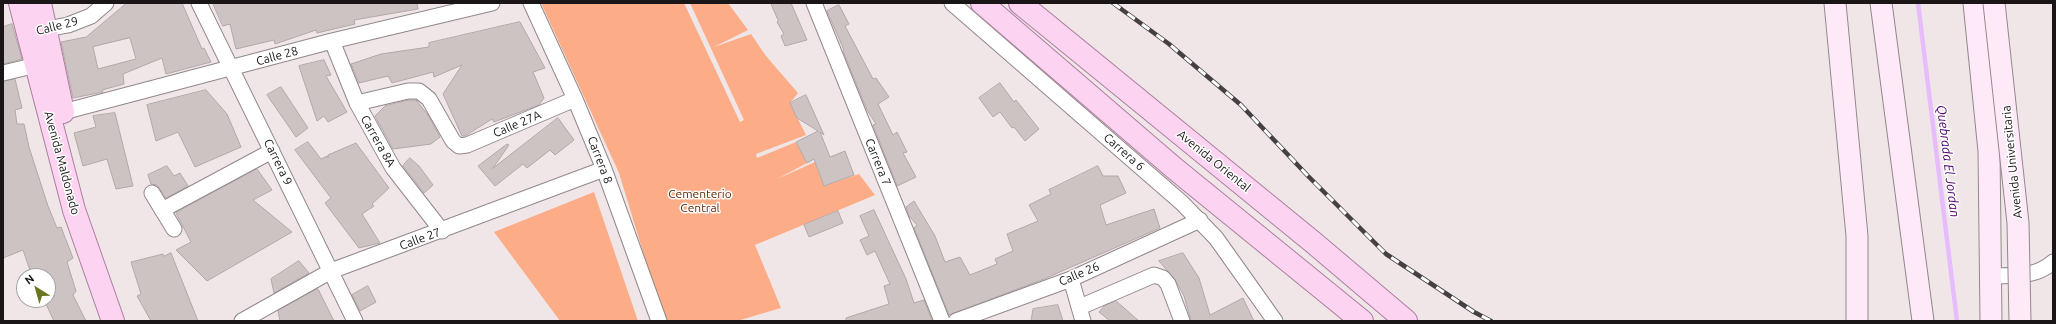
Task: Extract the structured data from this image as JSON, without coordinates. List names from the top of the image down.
{
  "streets": {
    "main road": ["Avenida Oriental", "Avenida Universitaria", "Avenida Maldonado"],
    "street": [
      "Calle 29",
      "Calle 28",
      "Calle 27A",
      "Carrera 8A",
      "Carrera 6",
      "Carrera 8",
      "Carrera 9",
      "Carrera 7",
      "Calle 27",
      "Calle 26"
    ]
  },
  "crossings": [
    ["Calle 29", "Avenida Maldonado"],
    ["Calle 28", "Carrera 8A"],
    ["Calle 28", "Carrera 9"],
    ["Calle 28", "Avenida Maldonado"],
    ["Calle 27A", "Carrera 8A"],
    ["Calle 27A", "Carrera 8"],
    ["Carrera 8A", "Calle 27"],
    ["Carrera 6", "Calle 26"],
    ["Carrera 8", "Calle 27"],
    ["Carrera 9", "Calle 27"]
  ],
  "water": ["Quebrada El Jordan"],
  "parks": ["Cementerio Central"],
  "north": "top left"
}
